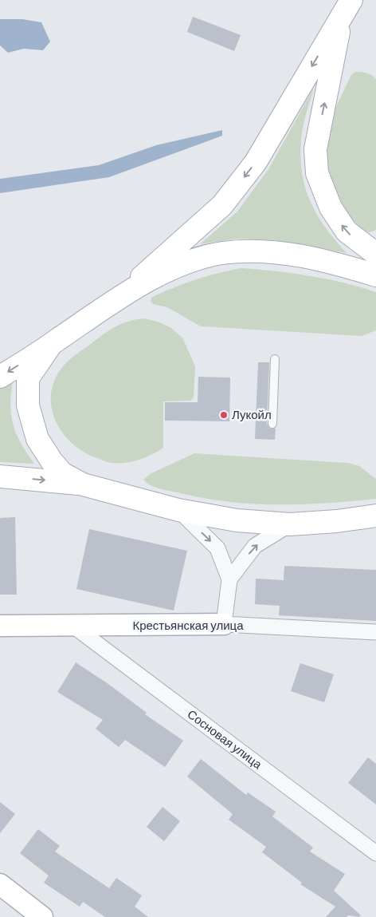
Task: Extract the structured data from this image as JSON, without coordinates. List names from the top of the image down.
{
  "streets": {
    "main road": ["Крестьянская улица"],
    "street": ["Сосновая улица"]
  },
  "crossings": [
    ["Крестьянская улица", "Сосновая улица"]
  ],
  "places": ["Лукойл"]
}
